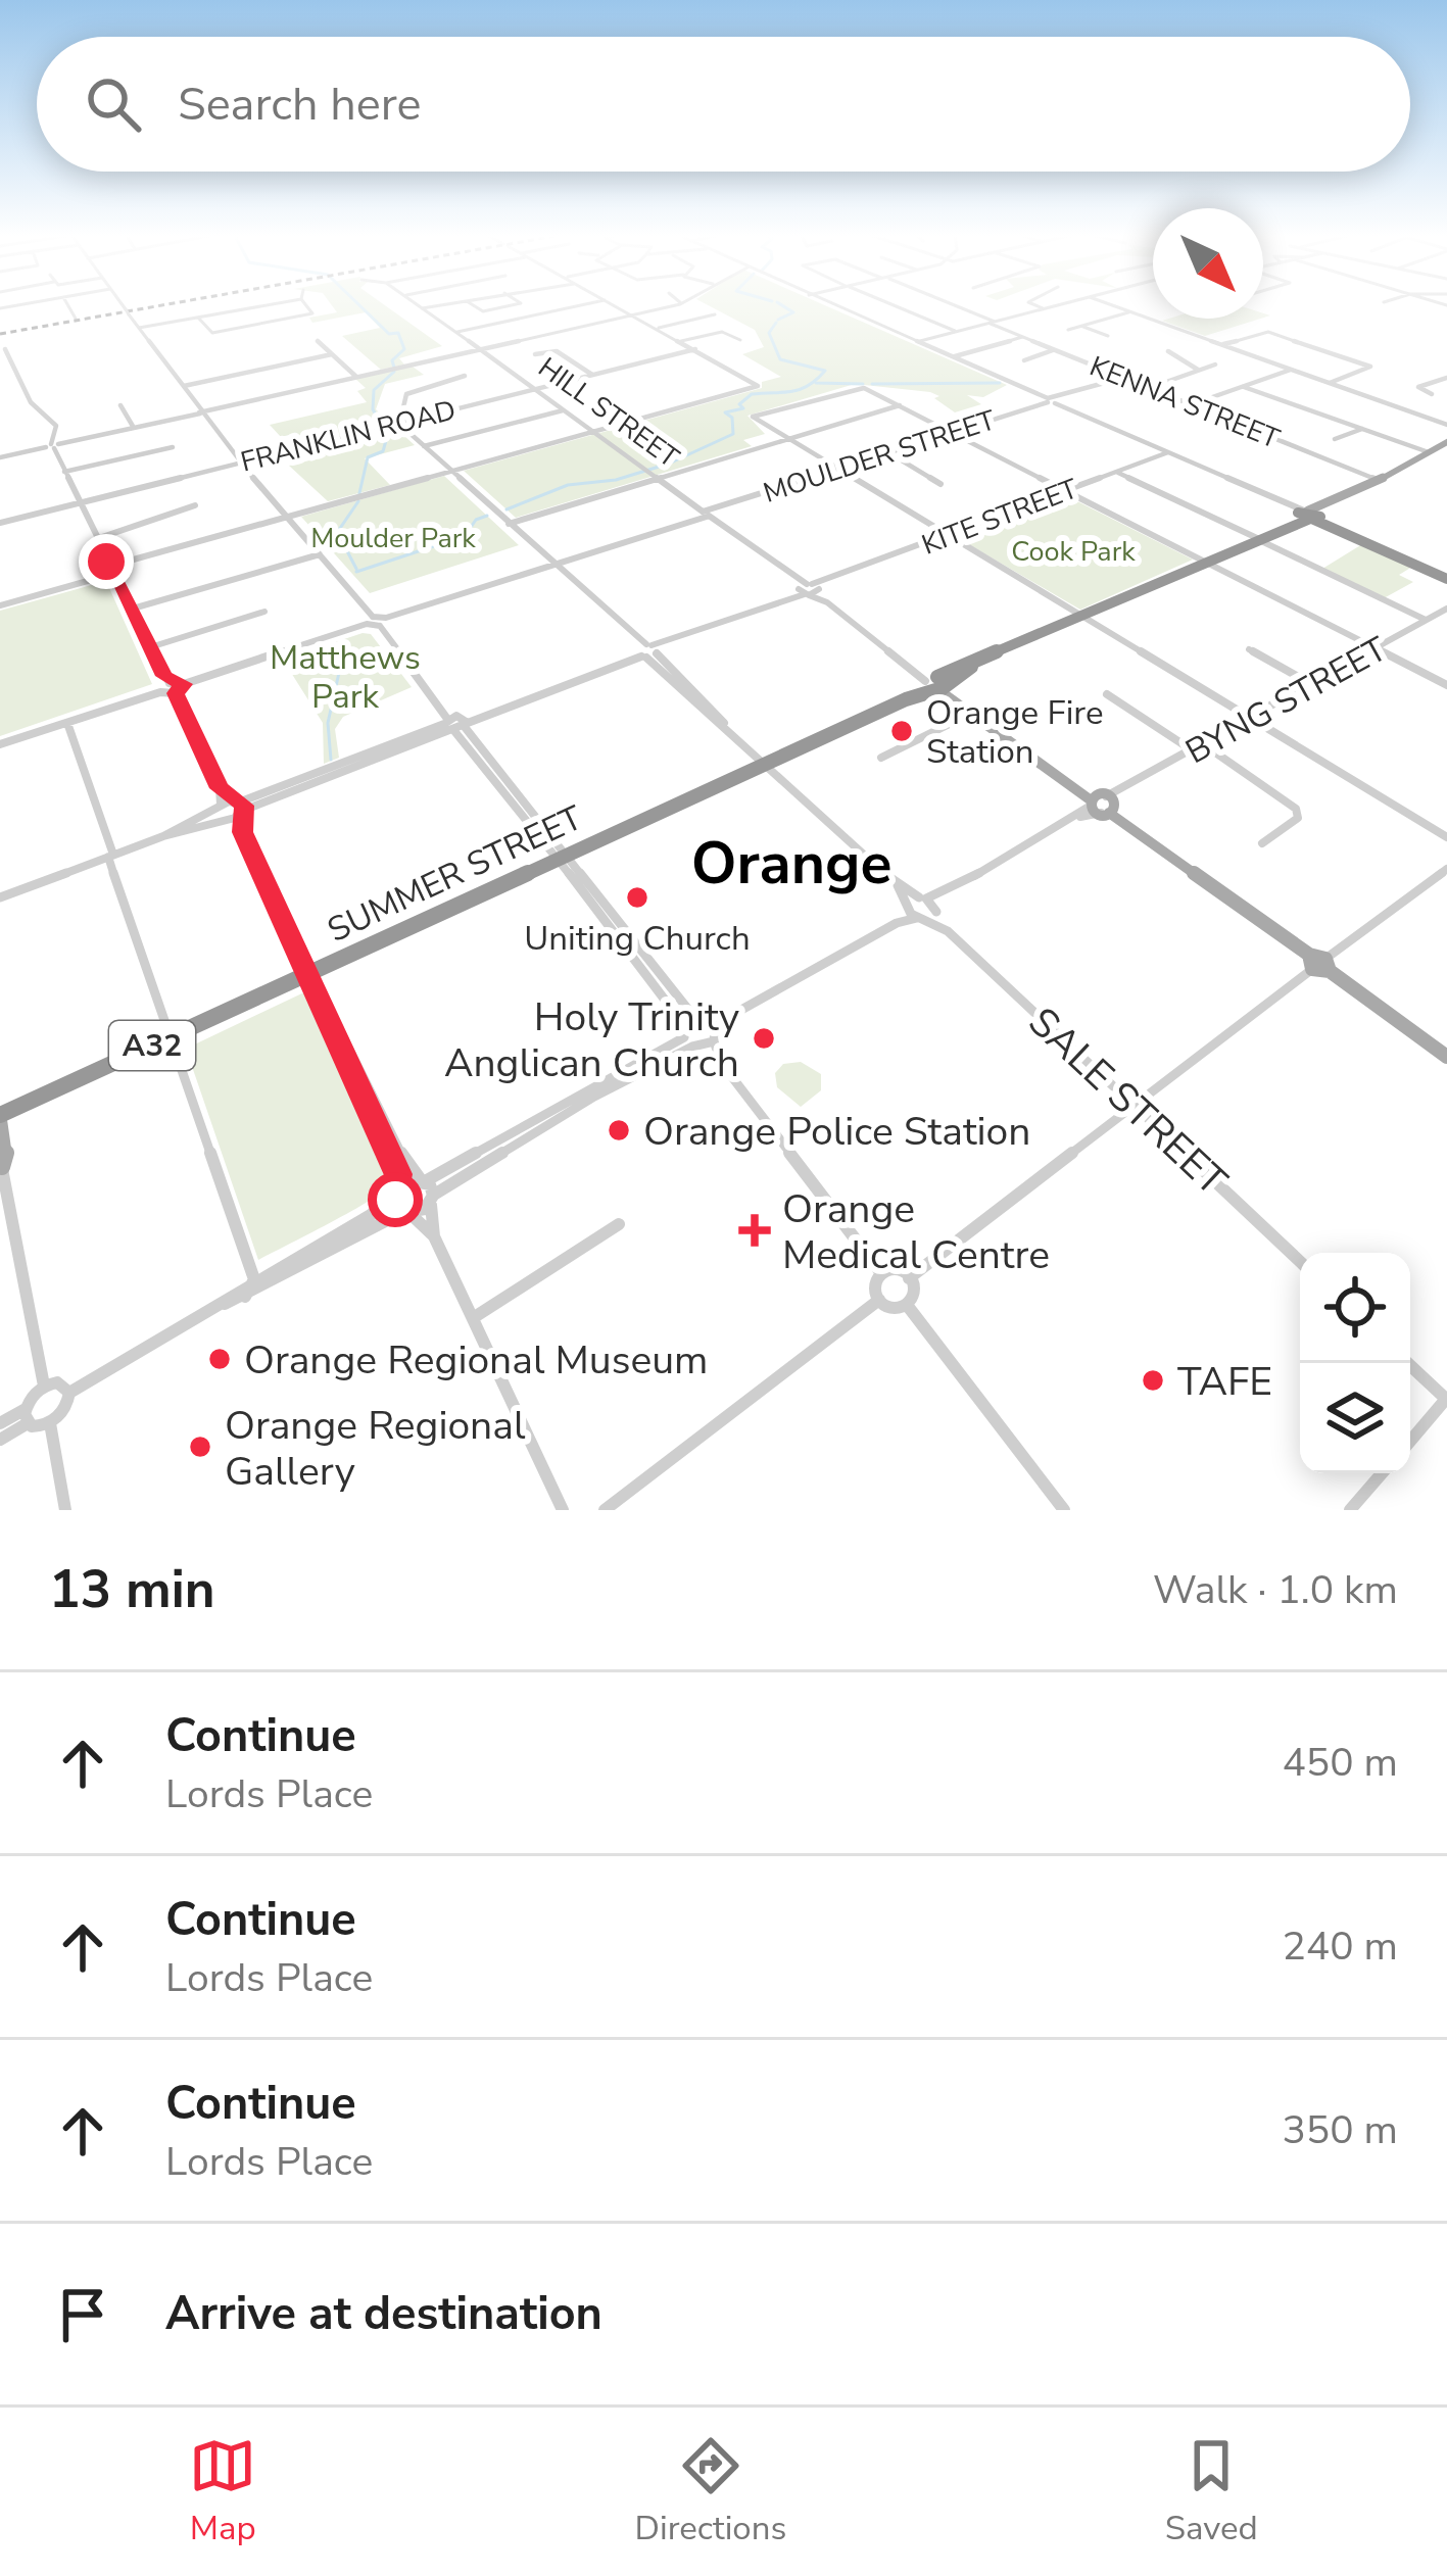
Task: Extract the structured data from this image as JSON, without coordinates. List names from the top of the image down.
{
  "streets": {
    "highway": ["SUMMER STREET", "A32"],
    "main road": ["HILL STREET"],
    "street": [
      "KENNA STREET",
      "FRANKLIN ROAD",
      "MOULDER STREET",
      "KITE STREET",
      "BYNG STREET",
      "SALE STREET"
    ]
  },
  "crossings": [
    ["KENNA STREET", "MOULDER STREET"],
    ["HILL STREET", "FRANKLIN ROAD"],
    ["HILL STREET", "MOULDER STREET"],
    ["HILL STREET", "KITE STREET"],
    ["HILL STREET", "BYNG STREET"],
    ["HILL STREET", "SUMMER STREET"],
    ["BYNG STREET", "SALE STREET"]
  ],
  "districts": ["Orange"],
  "parks": ["Moulder Park", "Cook Park", "Matthews Park"],
  "places": {
    "other": [
      "Orange Fire Station",
      "Uniting Church",
      "Holy Trinity Anglican Church",
      "Orange Police Station",
      "Orange Regional Museum",
      "TAFE",
      "Orange Regional Gallery"
    ],
    "health": ["Orange Medical Centre"]
  },
  "north": "bottom right",
  "page": {
    "search": "Search here",
    "heading": ["13 min", "Walk · 1.0 km"],
    "list": [
      ["Continue", "Lords Place", "450 m"],
      ["Continue", "Lords Place", "240 m"],
      ["Continue", "Lords Place", "350 m"],
      "Arrive at destination"
    ],
    "nav": ["Map", "Directions", "Saved"]
  }
}
